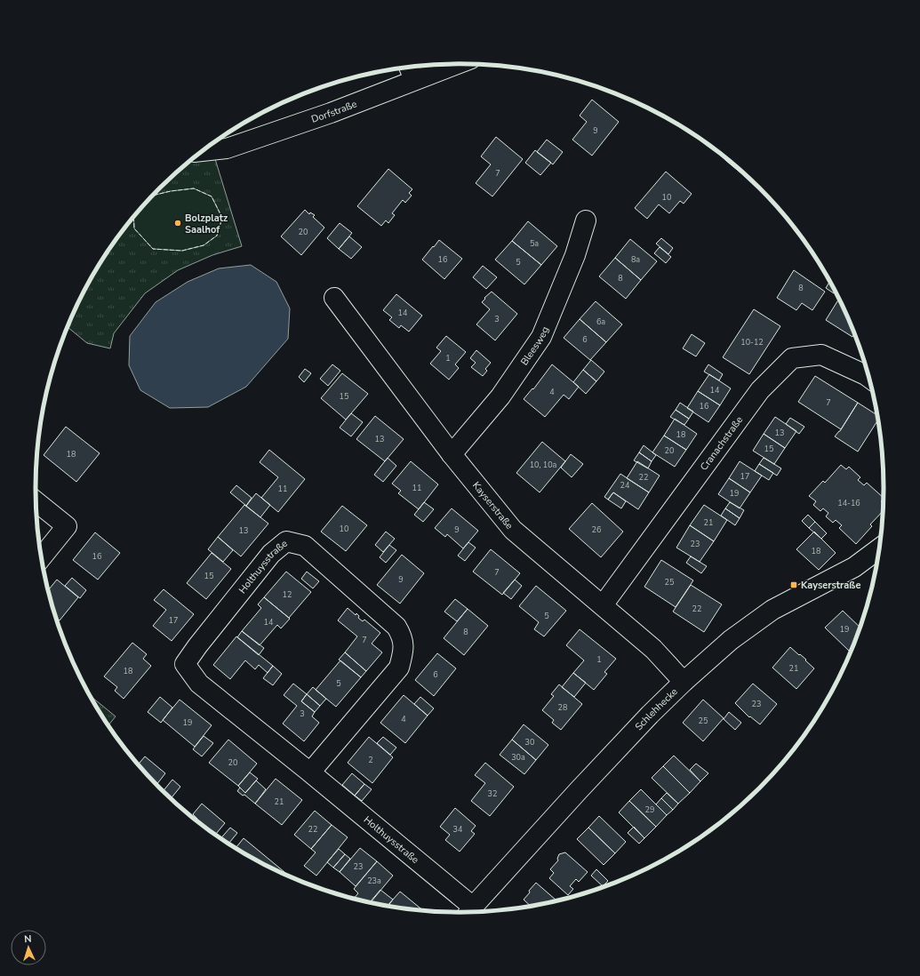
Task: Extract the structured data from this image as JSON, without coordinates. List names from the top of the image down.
{
  "streets": {
    "street": [
      "Dorfstraße",
      "Bleesweg",
      "Cranachstraße",
      "Kayserstraße",
      "Holthuysstraße",
      "Schlehhecke"
    ]
  },
  "crossings": [
    ["Bleesweg", "Kayserstraße"],
    ["Cranachstraße", "Kayserstraße"],
    ["Kayserstraße", "Schlehhecke"]
  ],
  "places": {
    "other": ["Bolzplatz Saalhof"],
    "transit": ["Kayserstraße"]
  },
  "house_numbers": [
    "9",
    "7",
    "10",
    "20",
    "5a",
    "16",
    "8a",
    "5",
    "8",
    "8",
    "14",
    "3",
    "6a",
    "6",
    "10-12",
    "1",
    "14",
    "4",
    "15",
    "7",
    "16",
    "13",
    "18",
    "13",
    "15",
    "20",
    "18",
    "10, 10a",
    "17",
    "22",
    "24",
    "11",
    "11",
    "19",
    "14-16",
    "21",
    "10",
    "9",
    "26",
    "13",
    "23",
    "18",
    "16",
    "7",
    "15",
    "9",
    "25",
    "12",
    "22",
    "5",
    "17",
    "14",
    "19",
    "8",
    "7",
    "1",
    "21",
    "18",
    "6",
    "5",
    "23",
    "28",
    "3",
    "4",
    "25",
    "19",
    "30",
    "30a",
    "2",
    "20",
    "32",
    "21",
    "29",
    "22",
    "34",
    "23",
    "23a"
  ],
  "north": "top"
}
